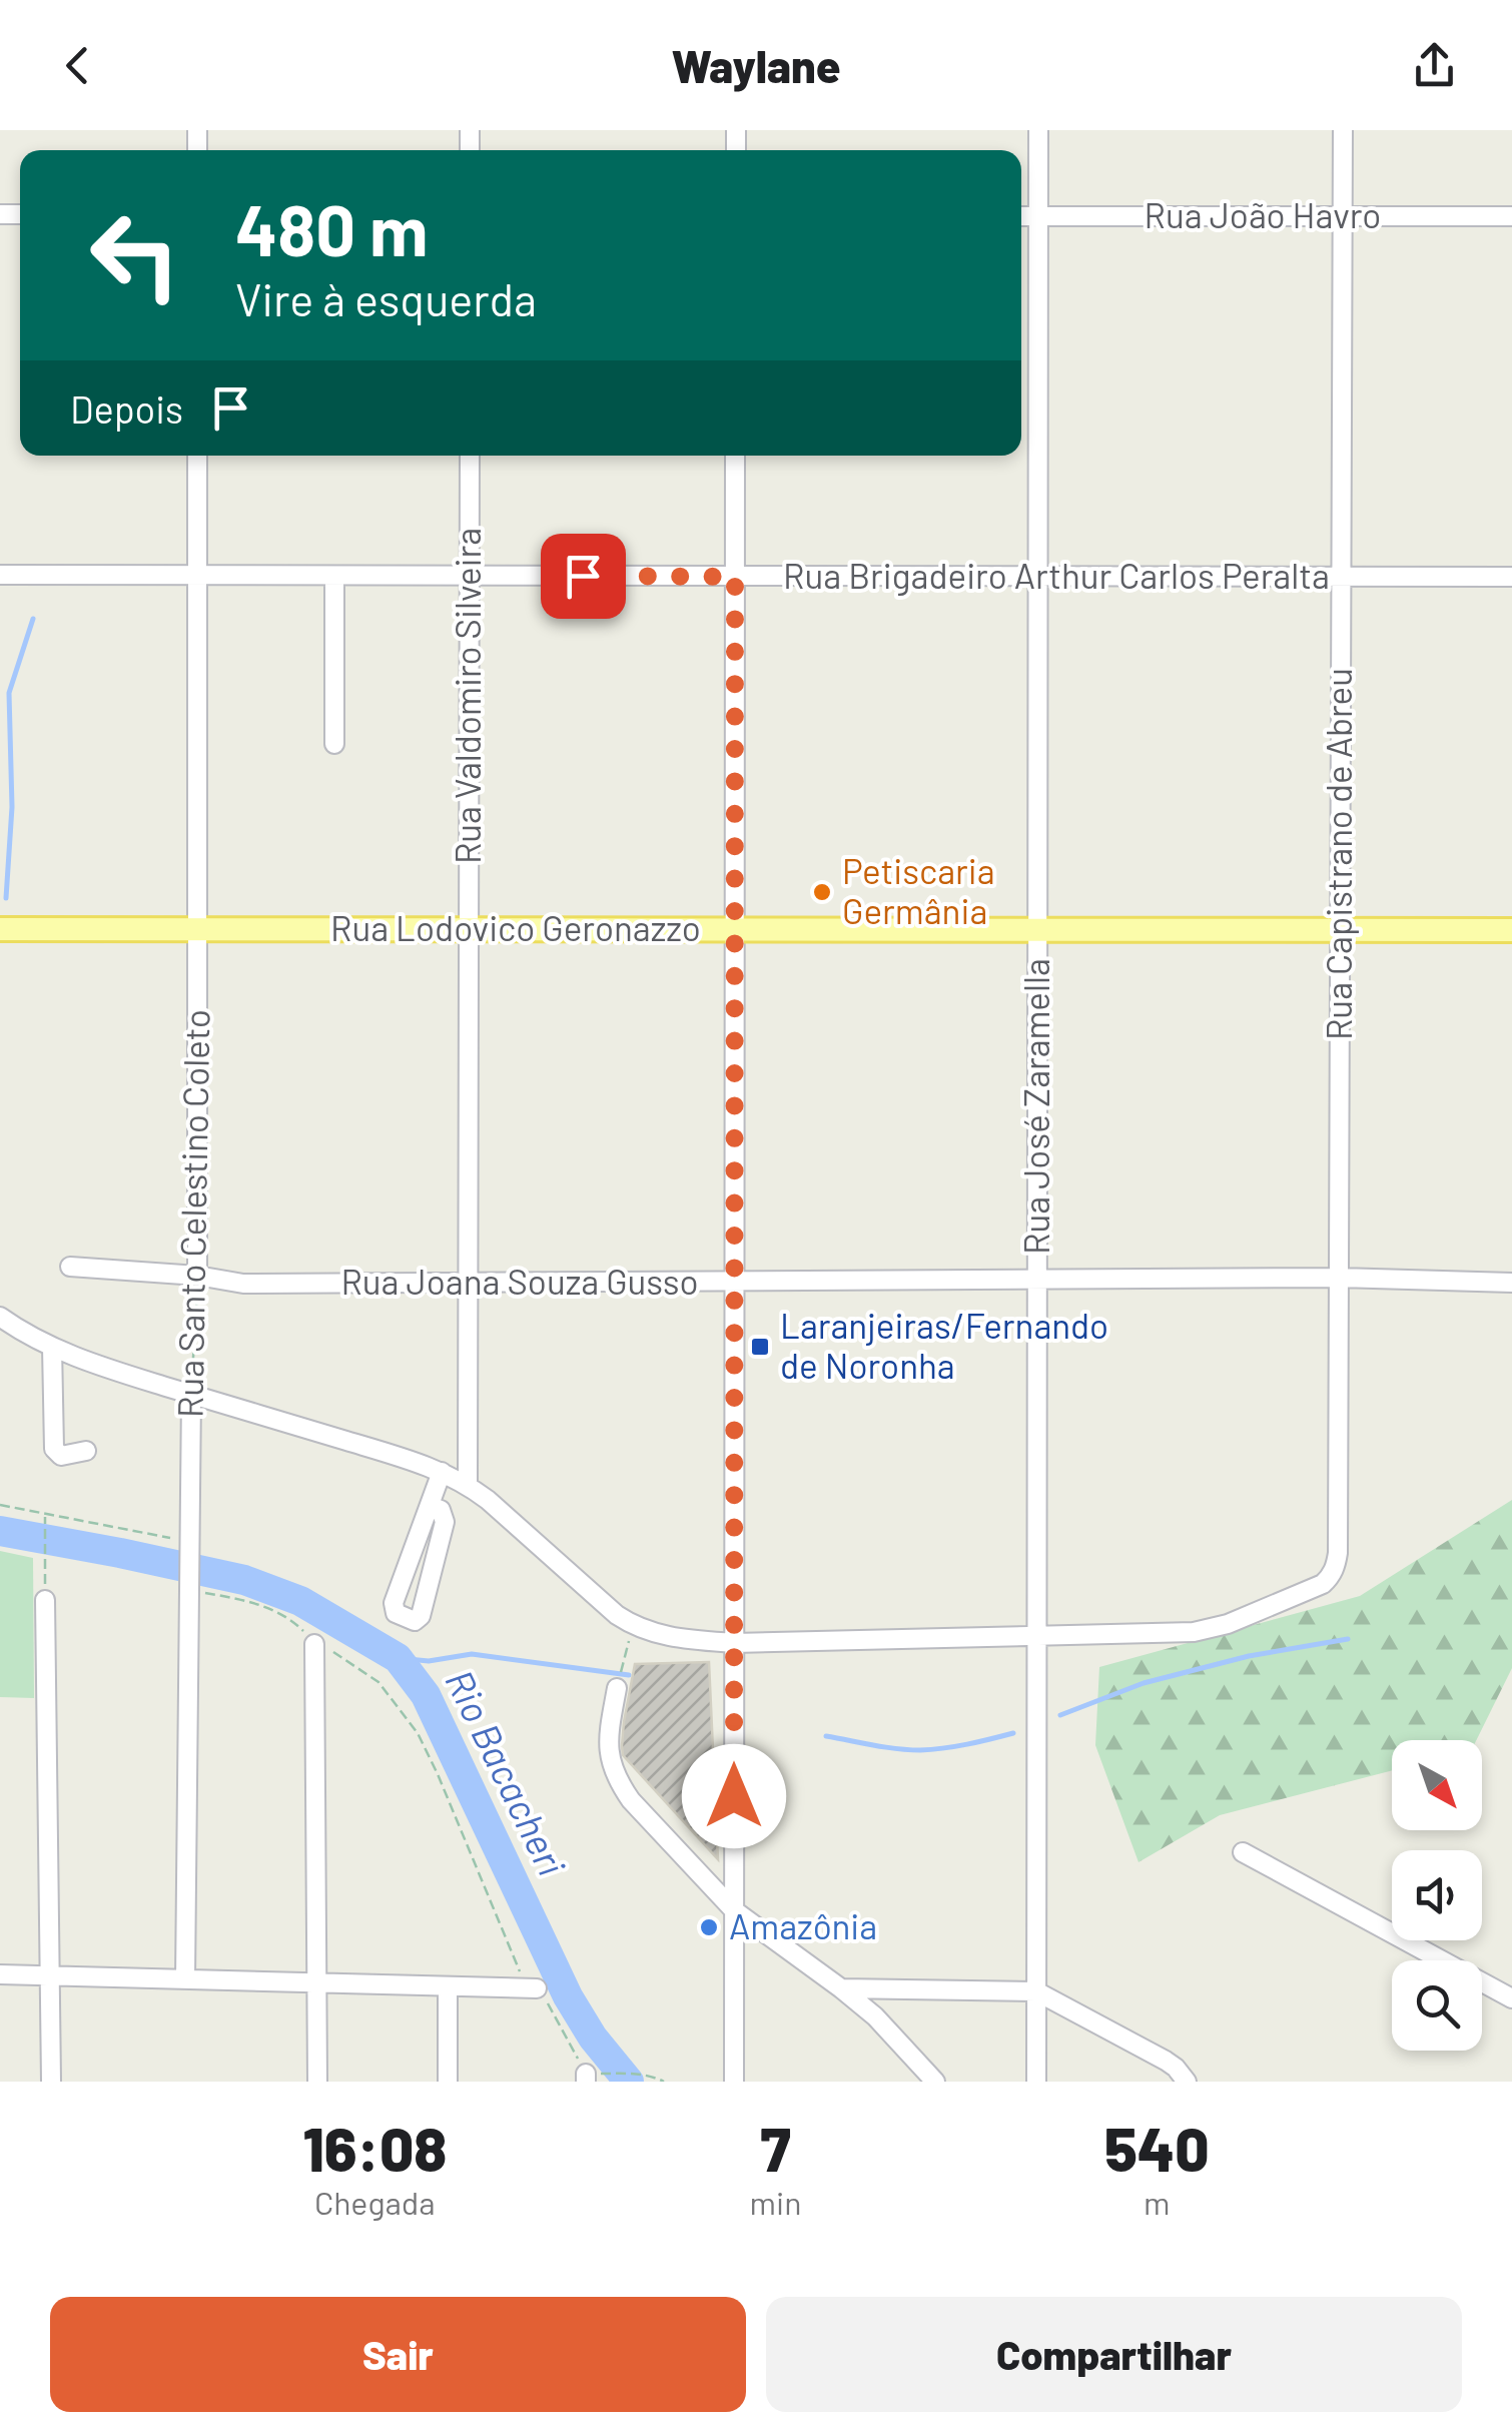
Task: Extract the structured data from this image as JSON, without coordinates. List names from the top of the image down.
{
  "streets": {
    "main road": ["Rua Lodovico Geronazzo"],
    "street": [
      "Rua João Havro",
      "Rua Brigadeiro Arthur Carlos Peralta",
      "Rua Valdomiro Silveira",
      "Rua Capistrano de Abreu",
      "Rua José Zaramella",
      "Rua Santo Celestino Coleto",
      "Rua Joana Souza Gusso"
    ]
  },
  "crossings": [
    ["Rua João Havro", "Rua Capistrano de Abreu"],
    ["Rua João Havro", "Rua José Zaramella"],
    ["Rua Brigadeiro Arthur Carlos Peralta", "Rua Valdomiro Silveira"],
    ["Rua Brigadeiro Arthur Carlos Peralta", "Rua Capistrano de Abreu"],
    ["Rua Brigadeiro Arthur Carlos Peralta", "Rua José Zaramella"],
    ["Rua Brigadeiro Arthur Carlos Peralta", "Rua Santo Celestino Coleto"],
    ["Rua Valdomiro Silveira", "Rua Lodovico Geronazzo"],
    ["Rua Valdomiro Silveira", "Rua Joana Souza Gusso"],
    ["Rua Capistrano de Abreu", "Rua Lodovico Geronazzo"],
    ["Rua Capistrano de Abreu", "Rua José Zaramella"],
    ["Rua Capistrano de Abreu", "Rua Joana Souza Gusso"],
    ["Rua Lodovico Geronazzo", "Rua José Zaramella"],
    ["Rua Lodovico Geronazzo", "Rua Santo Celestino Coleto"],
    ["Rua José Zaramella", "Rua Joana Souza Gusso"],
    ["Rua Santo Celestino Coleto", "Rua Joana Souza Gusso"]
  ],
  "water": ["Rio Bacacheri"],
  "places": {
    "other": ["Petiscaria Germânia", "Amazônia"],
    "transit": ["Laranjeiras/Fernando de Noronha"]
  },
  "north": "bottom right",
  "page": {
    "header": "Waylane",
    "turn": ["480 m", "Vire à esquerda"],
    "then": "Depois",
    "eta": [
      "16:08",
      "Chegada",
      "7",
      "min",
      "540",
      "m"
    ],
    "buttons": ["Sair", "Compartilhar"]
  }
}
